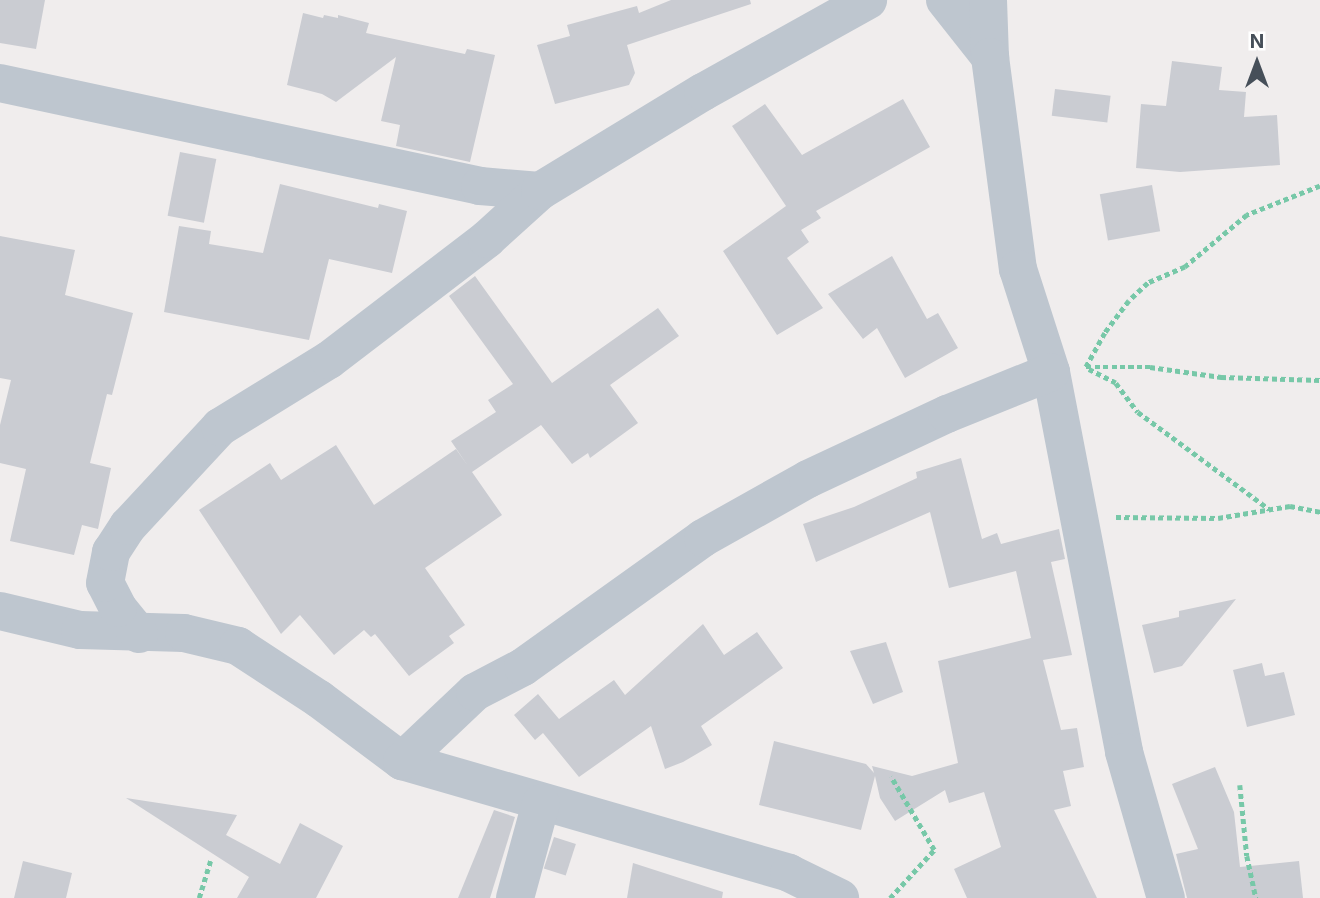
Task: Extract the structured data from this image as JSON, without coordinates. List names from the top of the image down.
{
  "north": "top"
}
